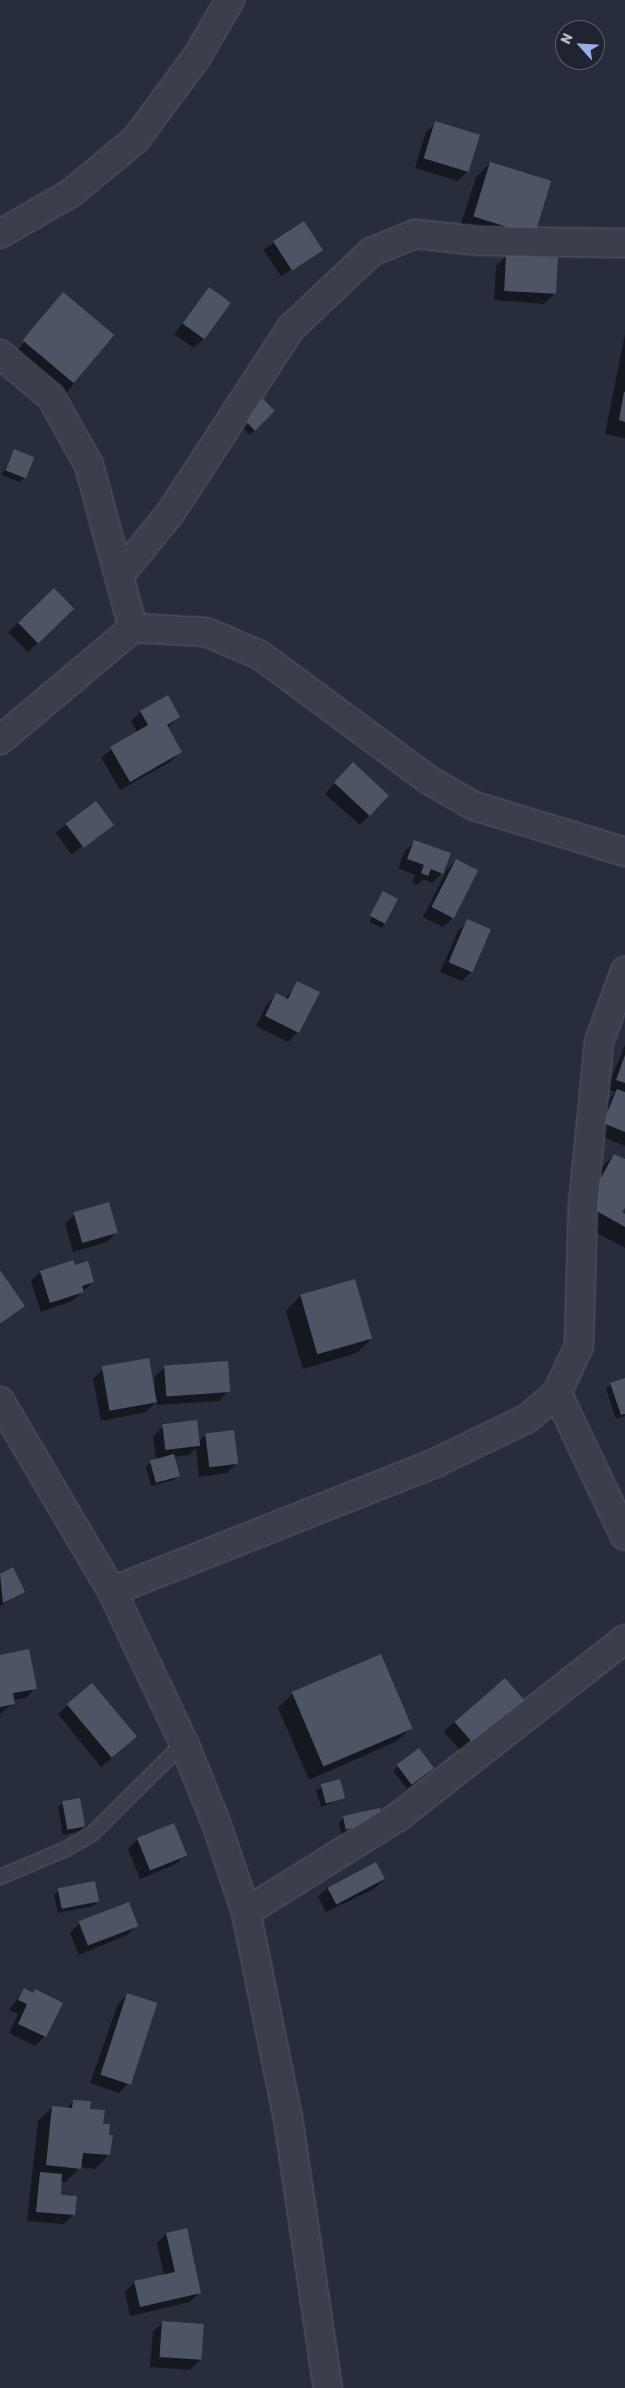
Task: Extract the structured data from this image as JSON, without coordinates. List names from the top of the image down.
{
  "north": "top left"
}
